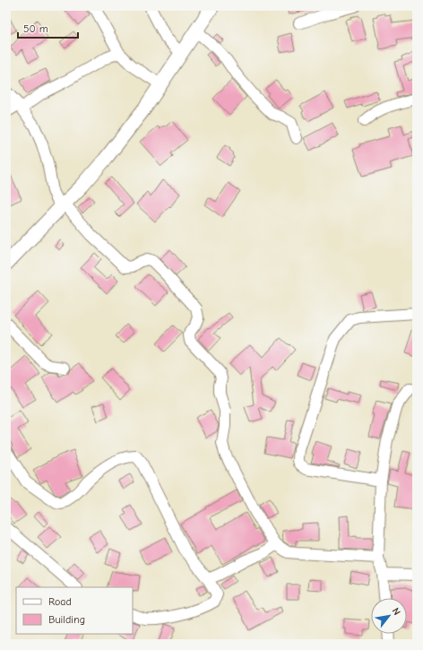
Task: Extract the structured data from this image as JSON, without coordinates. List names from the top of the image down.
{
  "legend": ["Road", "Building"],
  "scale_bar": "50 m",
  "north": "top right"
}
